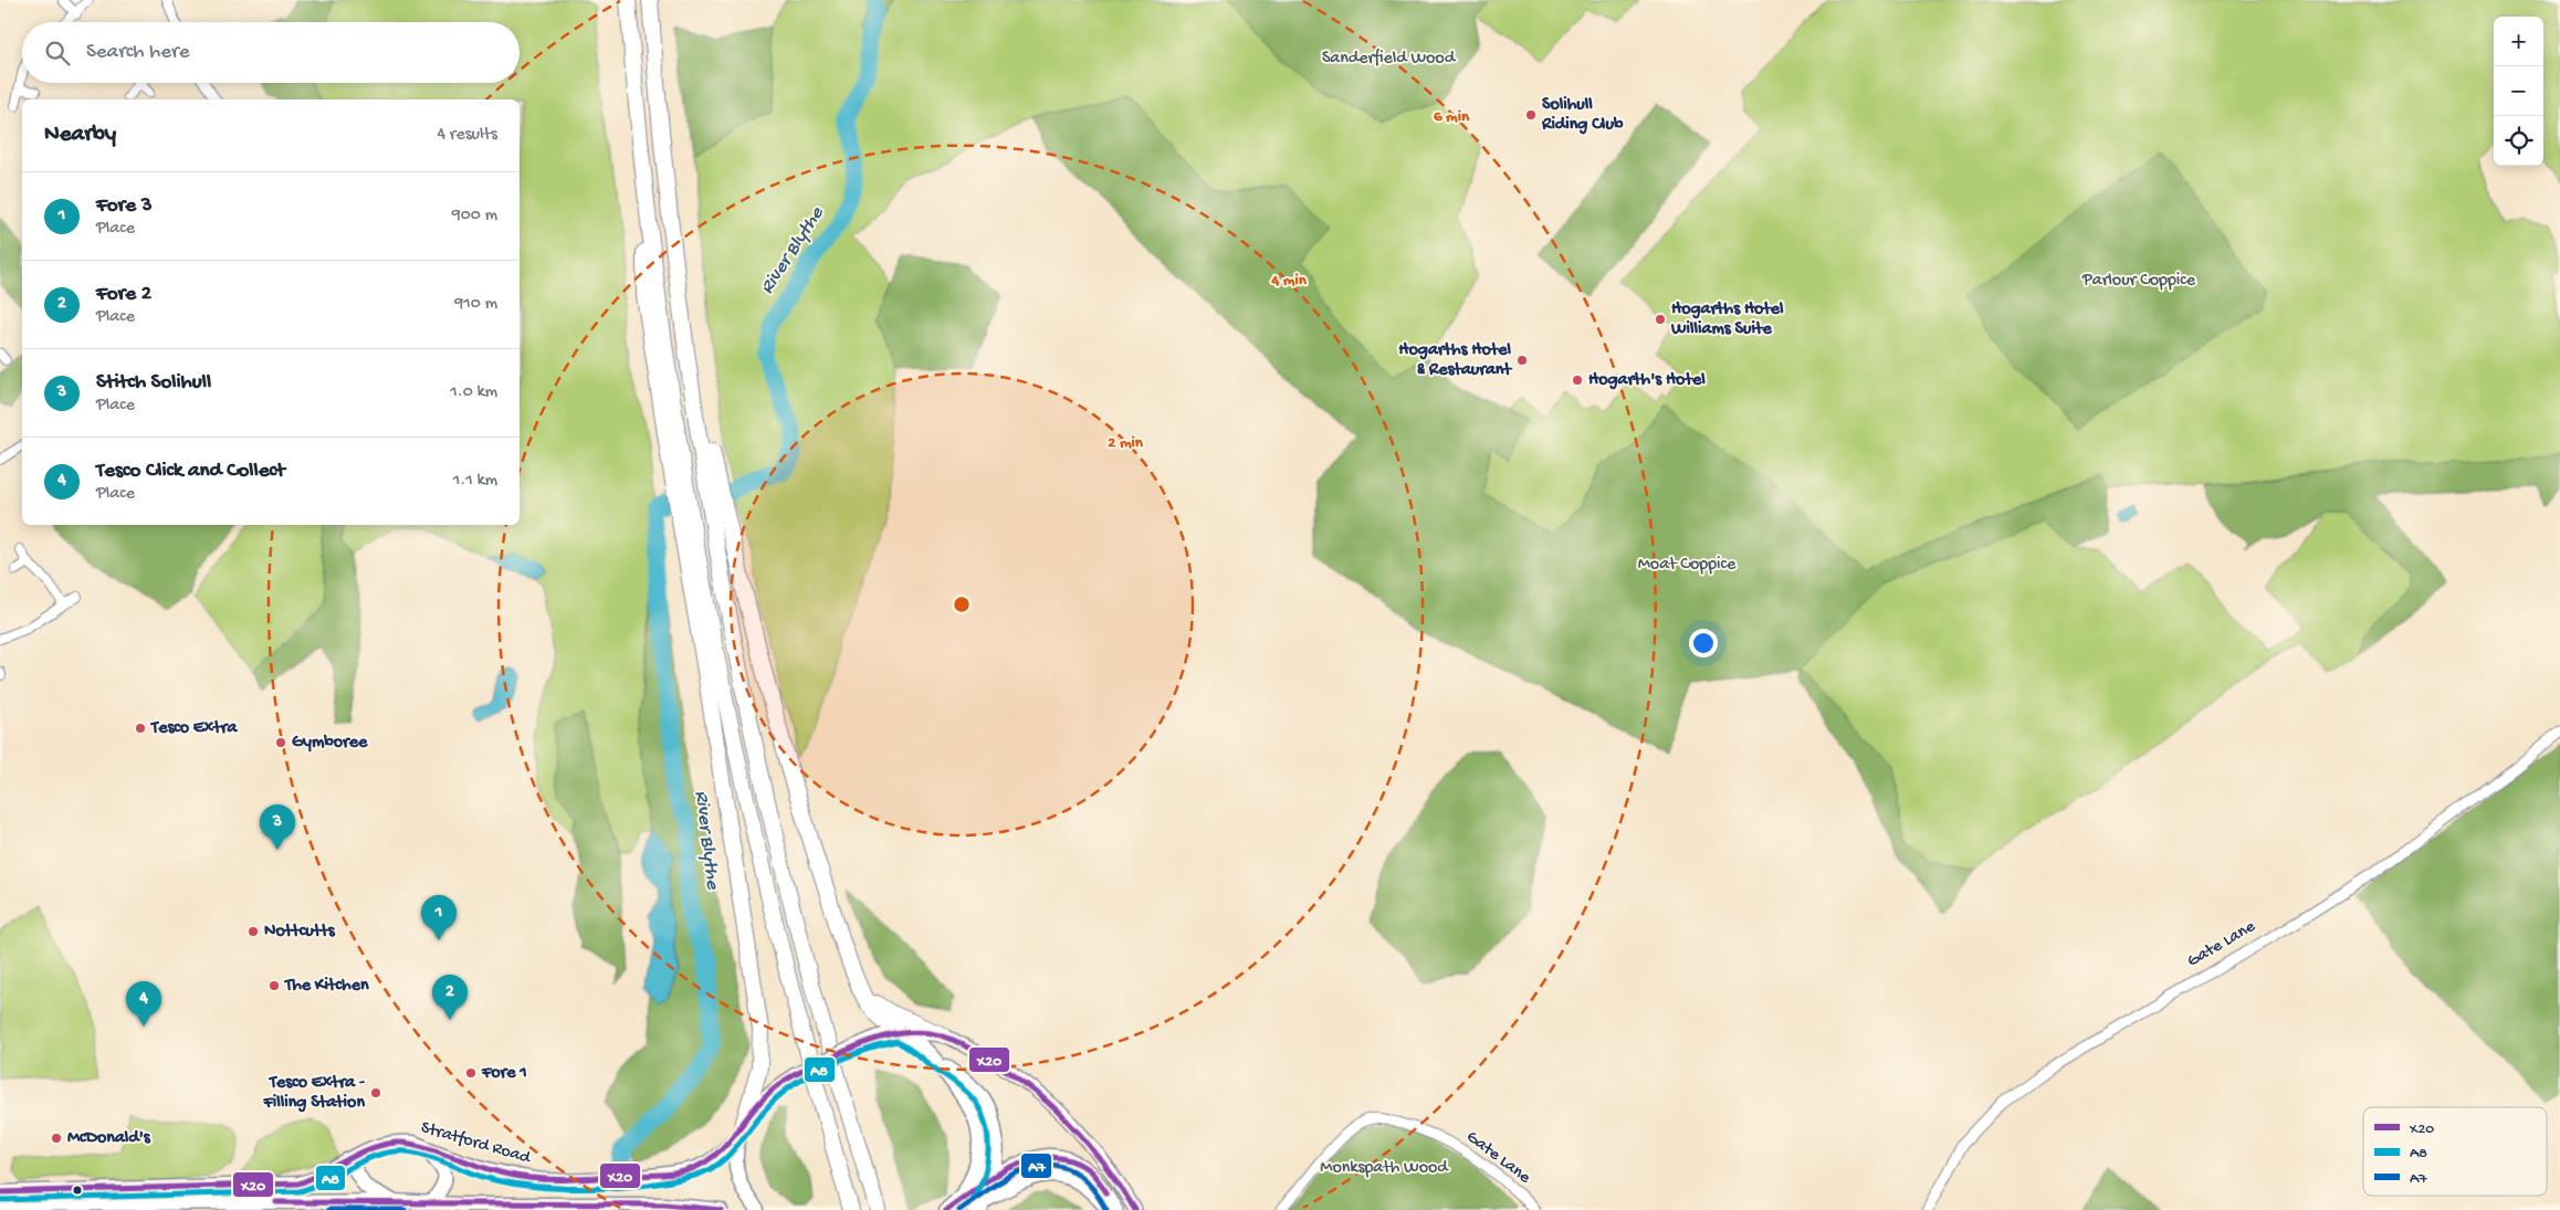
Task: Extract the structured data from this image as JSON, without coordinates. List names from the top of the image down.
{
  "streets": {
    "highway": ["Stratford Road"],
    "street": ["Gate Lane"]
  },
  "water": ["River Blythe"],
  "parks": [
    "Sanderfield Wood",
    "Parlour Coppice",
    "Moat Coppice",
    "Monkspath Wood"
  ],
  "places": [
    "Solihull Riding Club",
    "Hogarths Hotel Williams Suite",
    "Hogarths Hotel & Restaurant",
    "Hogarth's Hotel",
    "Tesco Extra",
    "Gymboree",
    "Nottcutts",
    "The Kitchen",
    "Fore 1",
    "Tesco Extra - Filling Station",
    "McDonald's"
  ],
  "lines": ["transit line X20", "transit line A8", "transit line A7"],
  "legend": ["X20", "A8", "A7"],
  "page": {
    "map_buttons": ["+", "−"],
    "search": "Search here",
    "heading": ["Nearby", "4 results"],
    "list": [
      {
        "mark": "1",
        "name": "Fore 3",
        "note": "Place",
        "value": "900 m"
      },
      {
        "mark": "2",
        "name": "Fore 2",
        "note": "Place",
        "value": "910 m"
      },
      {
        "mark": "3",
        "name": "Stitch Solihull",
        "note": "Place",
        "value": "1.0 km"
      },
      {
        "mark": "4",
        "name": "Tesco Click and Collect",
        "note": "Place",
        "value": "1.1 km"
      }
    ],
    "pins": [
      "3",
      "1",
      "2",
      "4"
    ]
  },
  "rings": ["6 min", "4 min", "2 min"]
}
